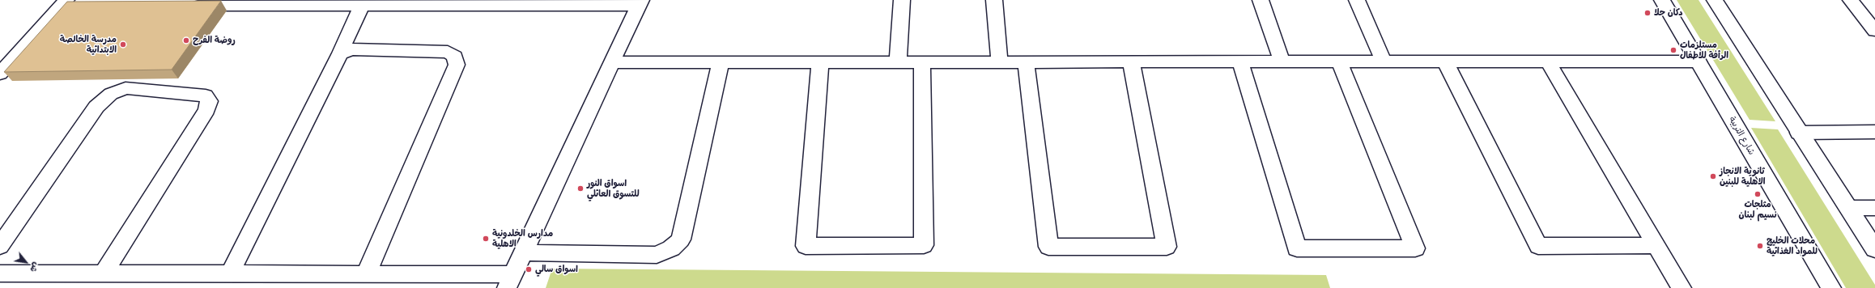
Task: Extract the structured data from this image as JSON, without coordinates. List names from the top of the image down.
{
  "streets": {
    "street": ["شارع التربية"]
  },
  "places": [
    "دكان حلا",
    "روضة الفرح",
    "مدرسة الخالصة الابتدائية",
    "مستلزمات الرأفة للاطفال",
    "ثانوية الانجاز الاهلية للبنين",
    "اسواق النور للتسوق العائلي",
    "مثلجات نسيم لبنان",
    "مدارس الخلدونية الاهلية",
    "محلات الخليج للمواد الغذائية",
    "اسواق سالي"
  ],
  "north": "bottom right"
}
